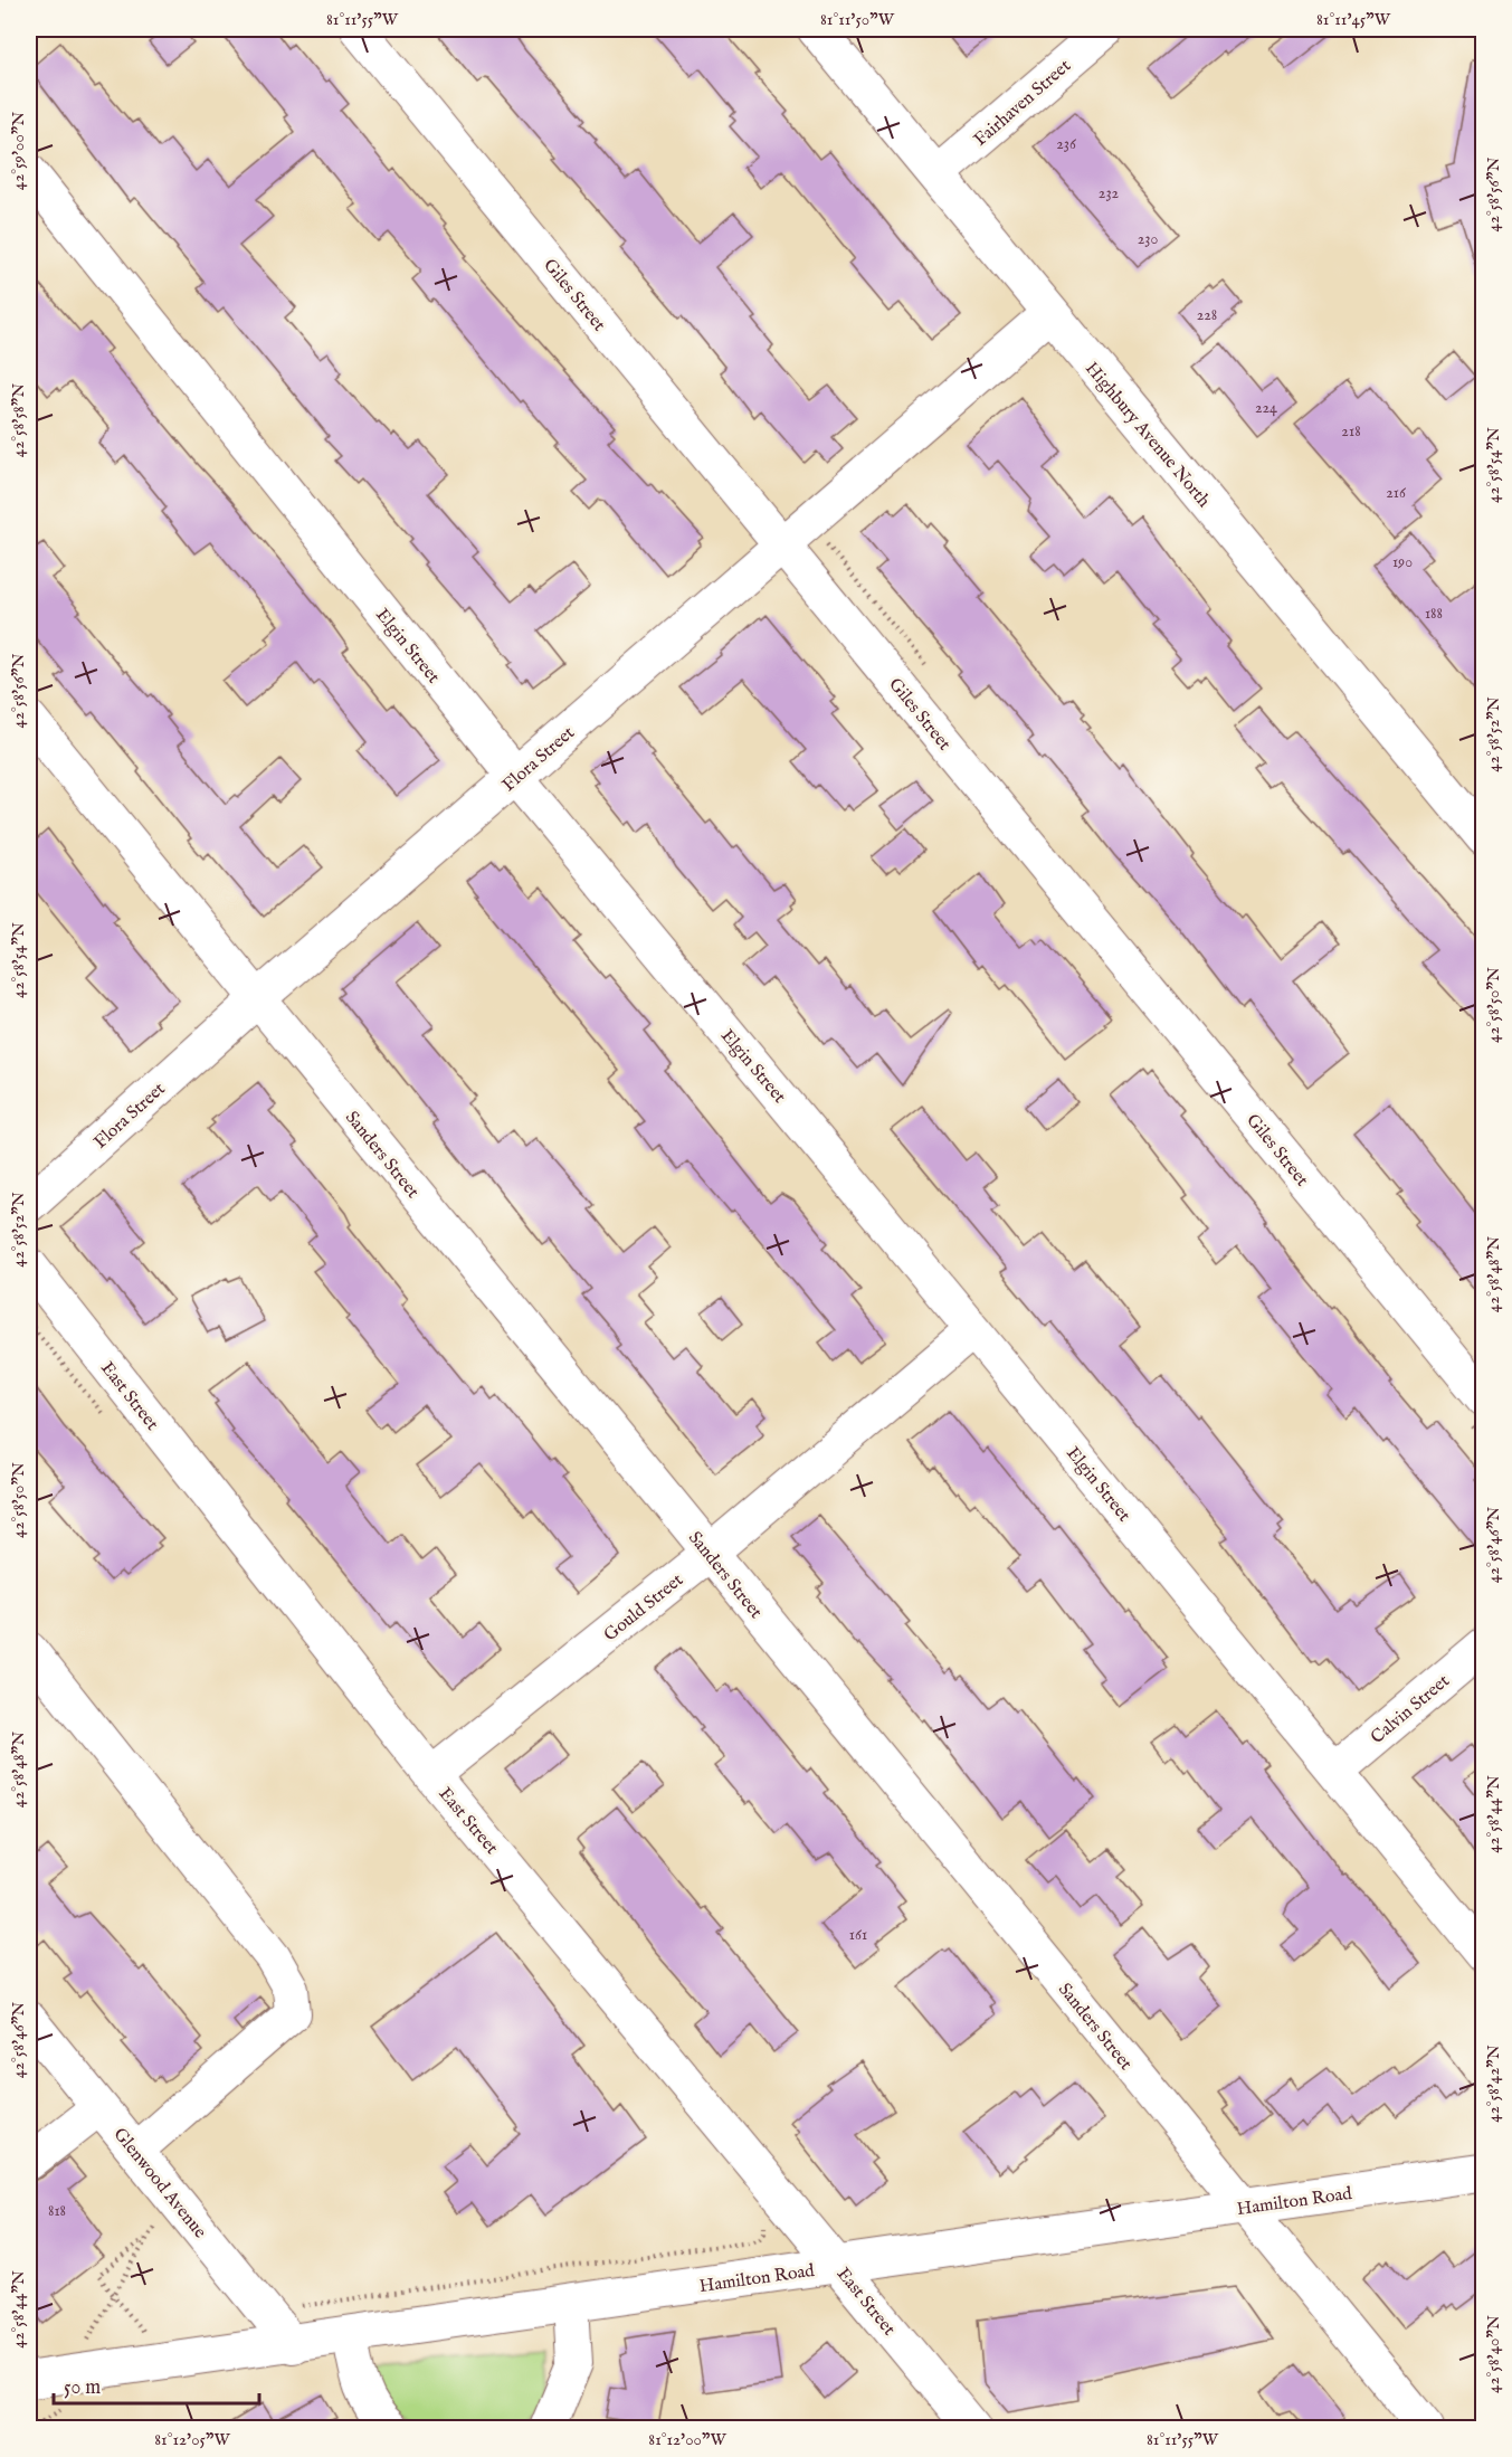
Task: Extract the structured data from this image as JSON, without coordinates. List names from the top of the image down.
{
  "streets": {
    "main road": ["Highbury Avenue North", "Hamilton Road"],
    "street": [
      "Fairhaven Street",
      "Giles Street",
      "Elgin Street",
      "Flora Street",
      "Sanders Street",
      "East Street",
      "Gould Street",
      "Calvin Street",
      "Glenwood Avenue"
    ]
  },
  "crossings": [
    ["Fairhaven Street", "Highbury Avenue North"],
    ["Giles Street", "Flora Street"],
    ["Highbury Avenue North", "Flora Street"],
    ["Elgin Street", "Flora Street"],
    ["Elgin Street", "Gould Street"],
    ["Elgin Street", "Calvin Street"],
    ["Flora Street", "Sanders Street"],
    ["Sanders Street", "Gould Street"],
    ["Sanders Street", "Hamilton Road"],
    ["East Street", "Gould Street"],
    ["East Street", "Hamilton Road"],
    ["Glenwood Avenue", "Hamilton Road"]
  ],
  "house_numbers": [
    "236",
    "232",
    "230",
    "228",
    "224",
    "218",
    "216",
    "190",
    "188",
    "161",
    "818"
  ],
  "scale_bar": "50 m",
  "coordinates": [
    "81°11'55\"W",
    "81°11'50\"W",
    "81°11'45\"W",
    "42°59'00\"N",
    "42°58'56\"N",
    "42°58'58\"N",
    "42°58'54\"N",
    "42°58'52\"N",
    "42°58'50\"N",
    "42°58'48\"N",
    "42°58'46\"N",
    "42°58'44\"N",
    "42°58'42\"N",
    "42°58'40\"N",
    "81°12'05\"W",
    "81°12'00\"W"
  ]
}
